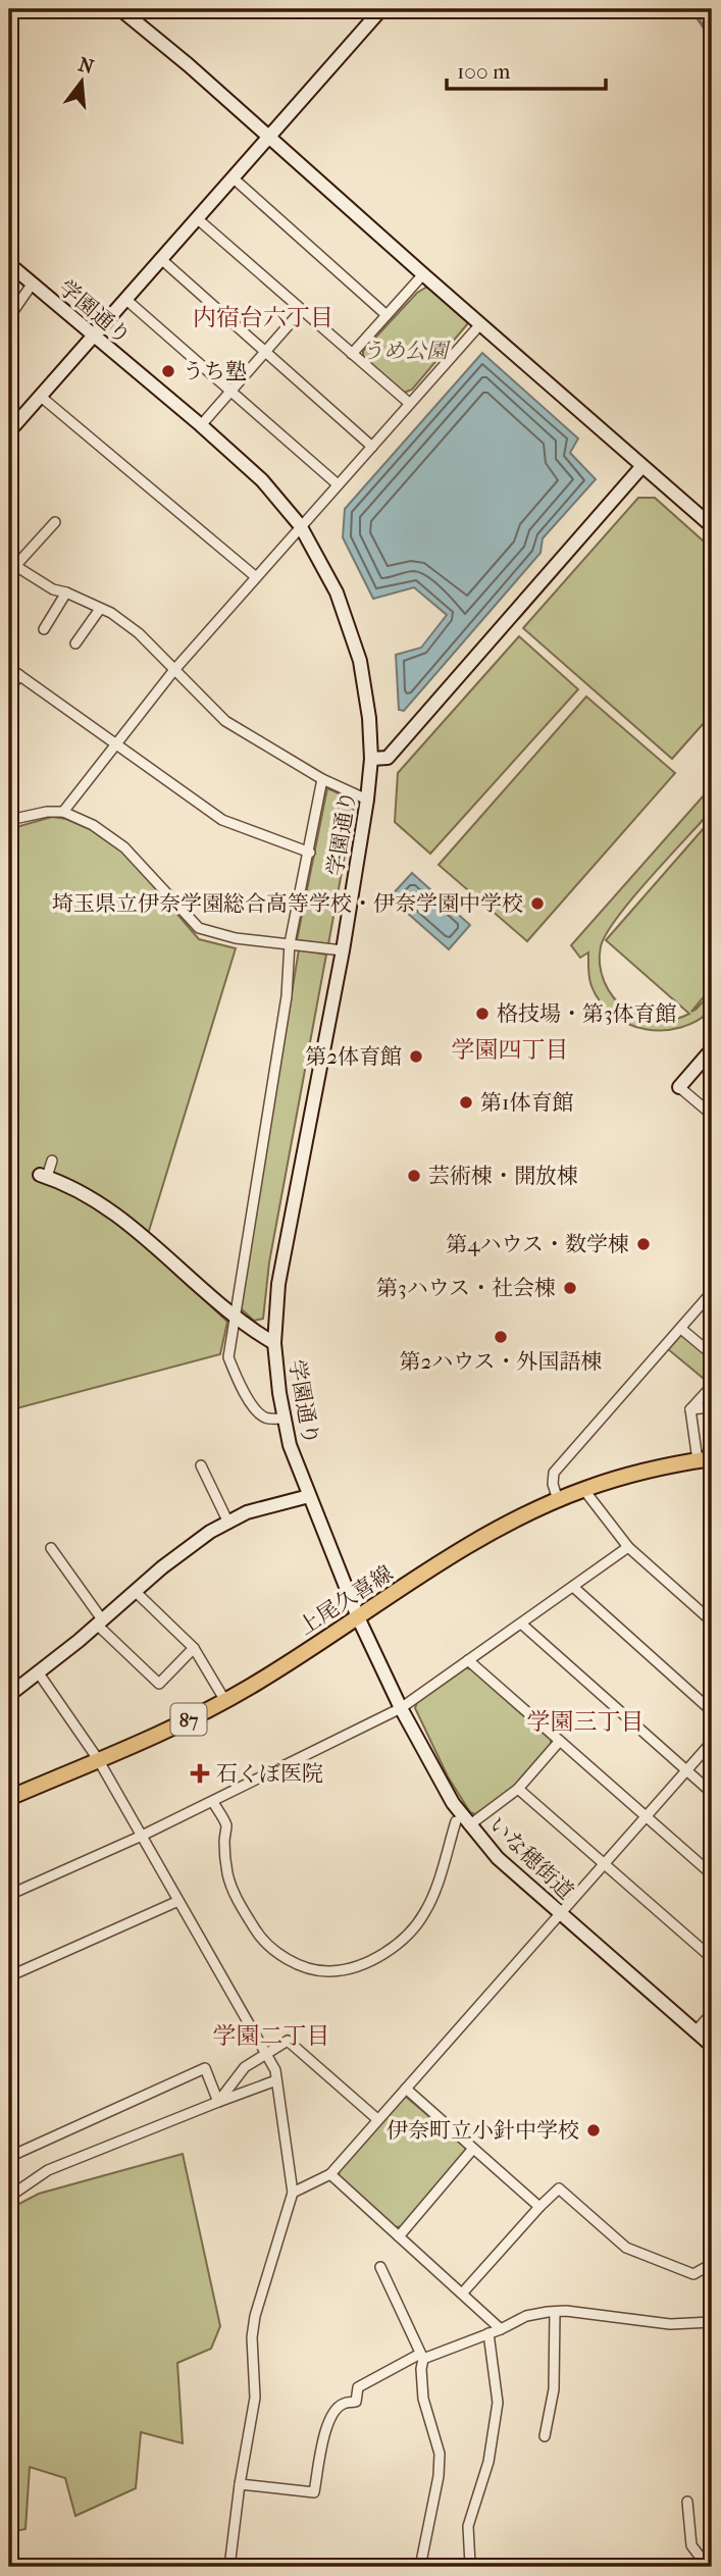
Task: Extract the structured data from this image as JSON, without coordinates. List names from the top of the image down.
{
  "streets": {
    "main road": ["上尾久喜線", "87"],
    "street": ["学園通り", "いな穂街道"]
  },
  "crossings": [
    ["学園通り", "上尾久喜線"],
    ["学園通り", "いな穂街道"],
    ["上尾久喜線", "いな穂街道"]
  ],
  "districts": [
    "内宿台六丁目",
    "学園四丁目",
    "学園三丁目",
    "学園二丁目"
  ],
  "parks": ["うめ公園"],
  "places": {
    "other": [
      "うち塾",
      "埼玉県立伊奈学園総合高等学校・伊奈学園中学校",
      "格技場・第3体育館",
      "第2体育館",
      "第1体育館",
      "芸術棟・開放棟",
      "第4ハウス・数学棟",
      "第3ハウス・社会棟",
      "第2ハウス・外国語棟",
      "伊奈町立小針中学校"
    ],
    "health": ["石くぼ医院"]
  },
  "scale_bar": "100 m",
  "north": "top"
}
